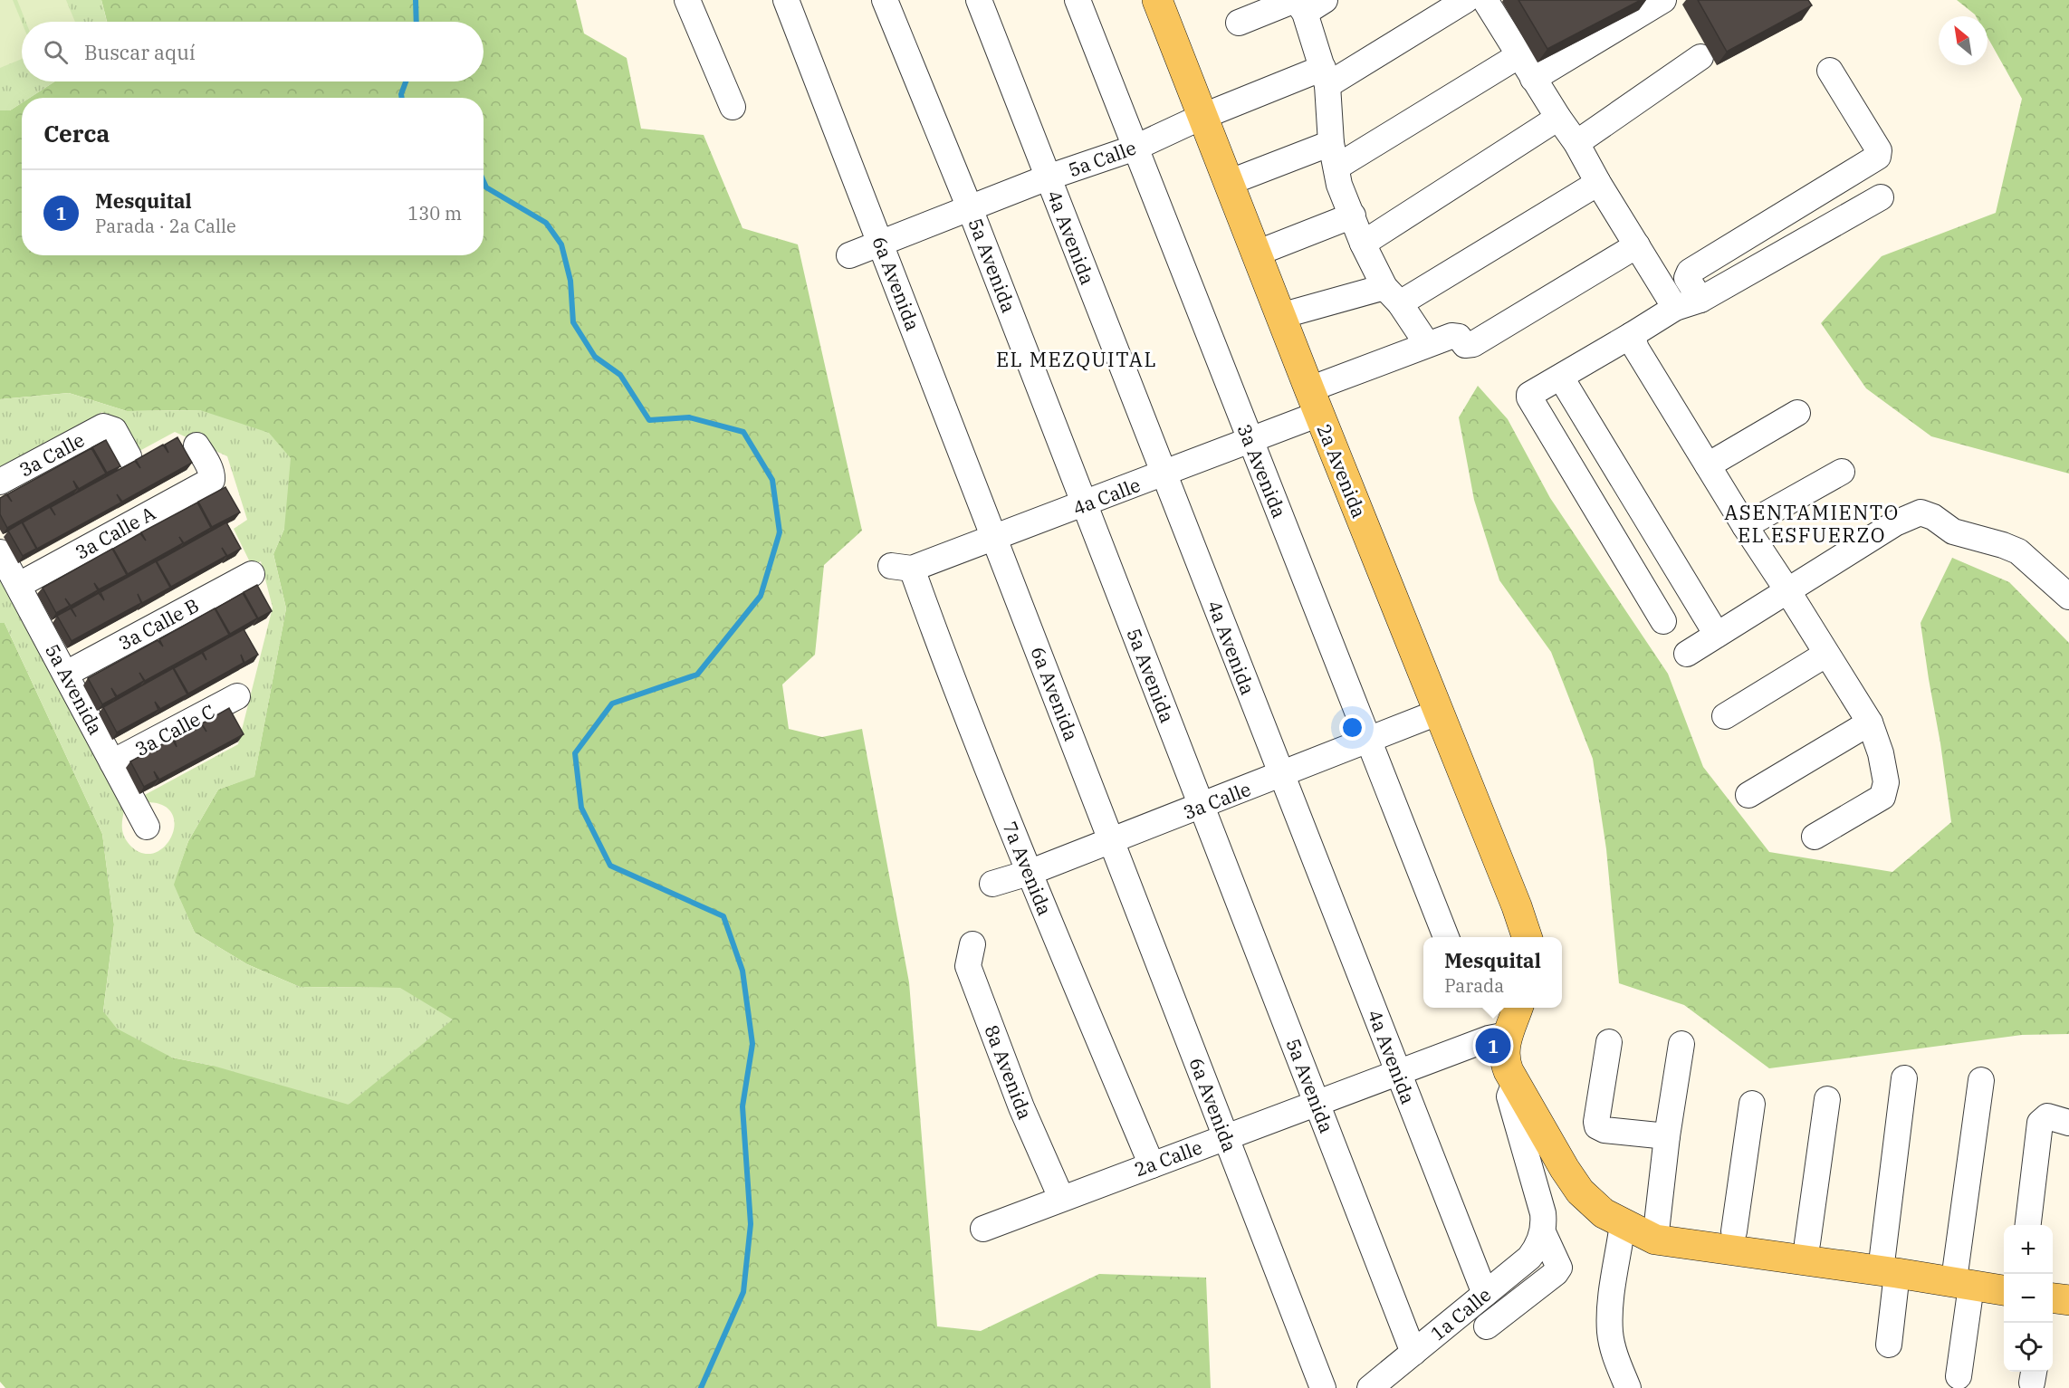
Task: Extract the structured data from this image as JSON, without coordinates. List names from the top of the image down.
{
  "streets": {
    "main road": ["2a Avenida"],
    "street": [
      "5a Calle",
      "4a Avenida",
      "5a Avenida",
      "6a Avenida",
      "3a Calle",
      "3a Avenida",
      "4a Calle",
      "3a Calle A",
      "3a Calle B",
      "3a Calle C",
      "7a Avenida",
      "8a Avenida",
      "2a Calle",
      "1a Calle"
    ]
  },
  "crossings": [
    ["5a Calle", "4a Avenida"],
    ["5a Calle", "5a Avenida"],
    ["5a Calle", "6a Avenida"],
    ["5a Calle", "3a Avenida"],
    ["5a Calle", "2a Avenida"],
    ["4a Avenida", "3a Calle"],
    ["4a Avenida", "4a Calle"],
    ["4a Avenida", "2a Calle"],
    ["4a Avenida", "1a Calle"],
    ["5a Avenida", "3a Calle"],
    ["5a Avenida", "4a Calle"],
    ["5a Avenida", "3a Calle A"],
    ["5a Avenida", "3a Calle B"],
    ["5a Avenida", "3a Calle C"],
    ["5a Avenida", "2a Calle"],
    ["5a Avenida", "1a Calle"],
    ["6a Avenida", "3a Calle"],
    ["6a Avenida", "4a Calle"],
    ["6a Avenida", "2a Calle"],
    ["3a Calle", "3a Avenida"],
    ["3a Calle", "2a Avenida"],
    ["3a Calle", "7a Avenida"],
    ["3a Avenida", "4a Calle"],
    ["2a Avenida", "4a Calle"],
    ["4a Calle", "7a Avenida"],
    ["7a Avenida", "2a Calle"],
    ["8a Avenida", "2a Calle"]
  ],
  "districts": ["EL MEZQUITAL", "ASENTAMIENTO EL ESFUERZO"],
  "north": "top left",
  "page": {
    "search": "Buscar aquí",
    "heading": "Cerca",
    "list": [
      {
        "mark": "1",
        "name": "Mesquital",
        "note": "Parada · 2a Calle",
        "value": "130 m"
      }
    ],
    "popup": ["Mesquital", "Parada"],
    "pins": "1",
    "map_buttons": ["+", "−"]
  }
}
